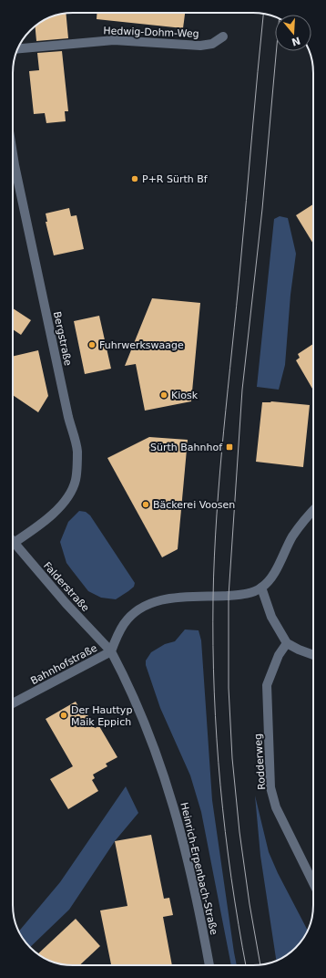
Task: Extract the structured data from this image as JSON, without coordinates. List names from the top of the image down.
{
  "streets": {
    "street": [
      "Hedwig-Dohm-Weg",
      "Bergstraße",
      "Falderstraße",
      "Bahnhofstraße",
      "Rodderweg",
      "Heinrich-Erpenbach-Straße"
    ]
  },
  "crossings": [
    ["Bergstraße", "Falderstraße"],
    ["Falderstraße", "Bahnhofstraße"],
    ["Falderstraße", "Heinrich-Erpenbach-Straße"],
    ["Bahnhofstraße", "Heinrich-Erpenbach-Straße"]
  ],
  "places": {
    "other": [
      "P+R Sürth Bf",
      "Fuhrwerkswaage",
      "Kiosk",
      "Bäckerei Voosen",
      "Der Hauttyp Maik Eppich"
    ],
    "transit": ["Sürth Bahnhof"]
  },
  "north": "bottom"
}
